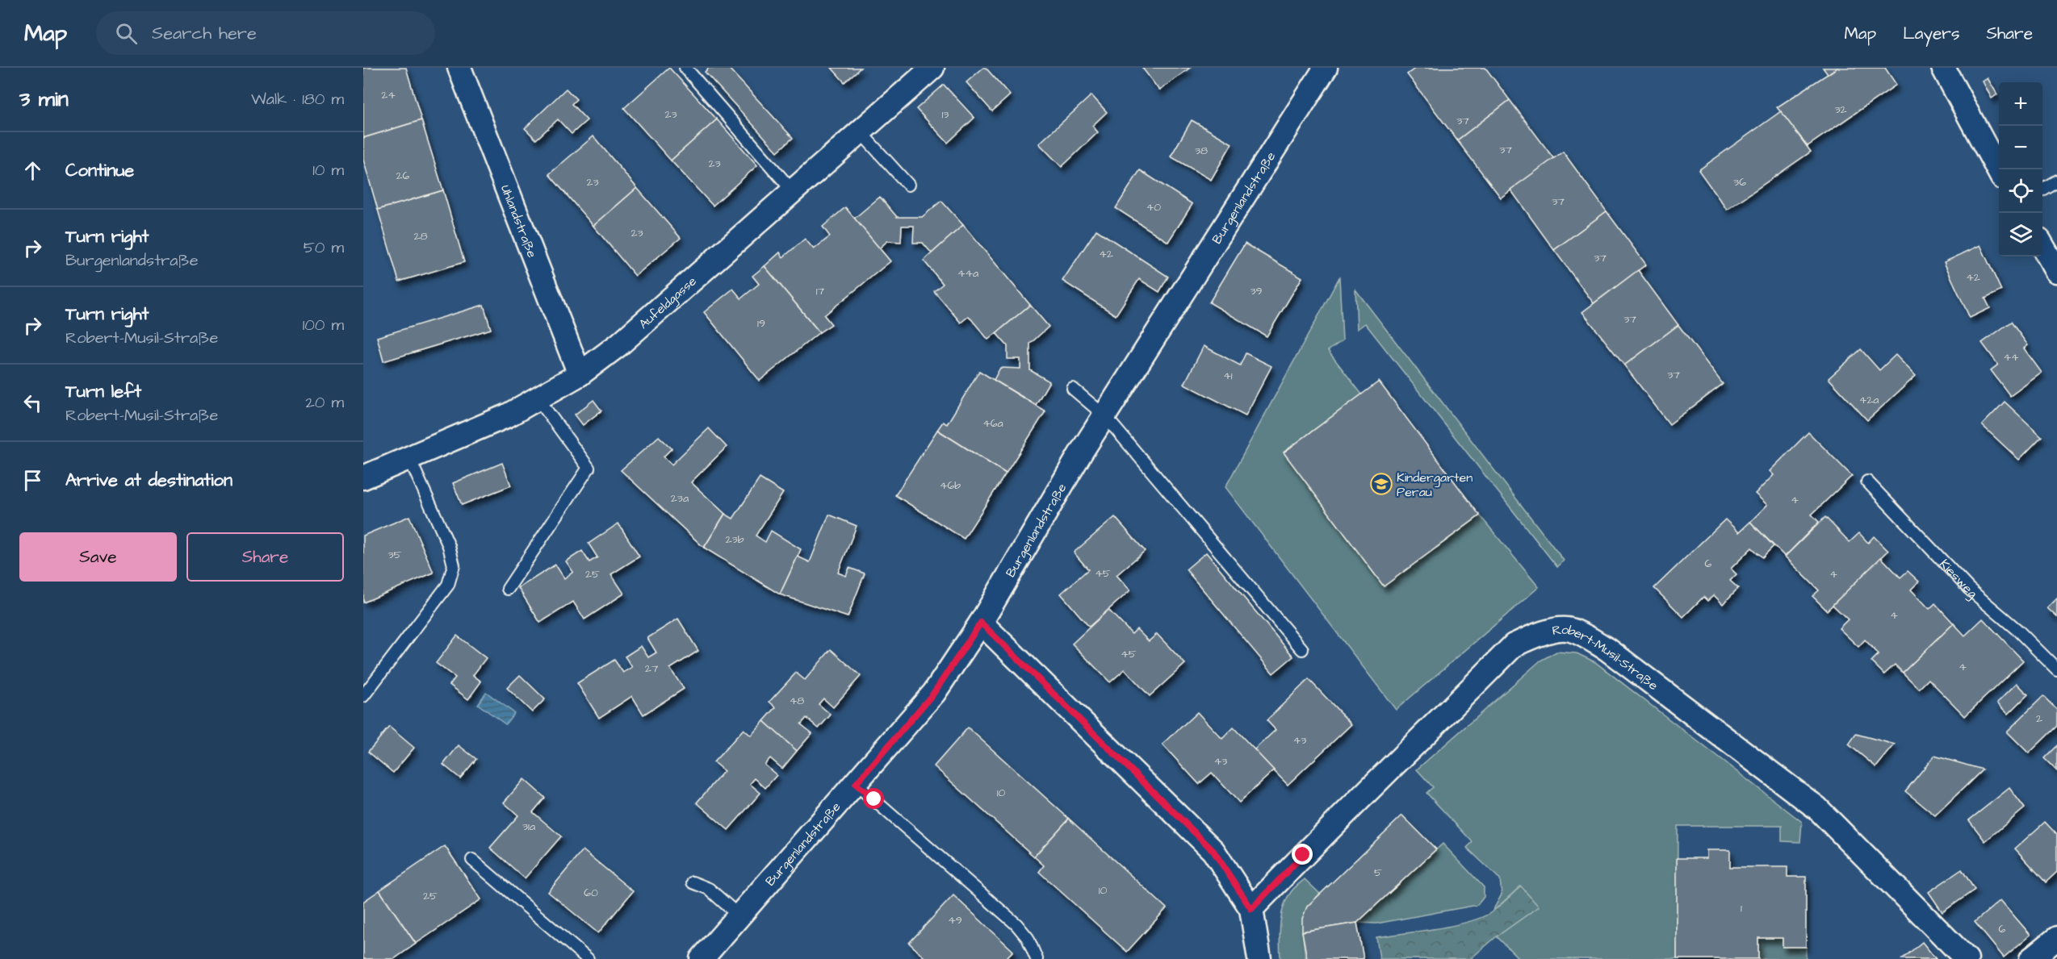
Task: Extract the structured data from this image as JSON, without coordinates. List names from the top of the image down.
{
  "streets": {
    "street": [
      "Burgenlandstraße",
      "Uhlandstraße",
      "Aufeldgasse",
      "Robert-Musil-Straße"
    ],
    "lane": ["Kiesweg"]
  },
  "crossings": [
    ["Uhlandstraße", "Aufeldgasse"]
  ],
  "places": {
    "school or university": ["Kindergarten Perau"]
  },
  "house_numbers": [
    "24",
    "32",
    "23",
    "13",
    "37",
    "37",
    "38",
    "23",
    "26",
    "23",
    "36",
    "37",
    "40",
    "23",
    "28",
    "42",
    "37",
    "44a",
    "42",
    "17",
    "39",
    "37",
    "19",
    "44",
    "37",
    "41",
    "42a",
    "46a",
    "46b",
    "23a",
    "4",
    "23b",
    "35",
    "6",
    "45",
    "25",
    "4",
    "4",
    "45",
    "4",
    "27",
    "48",
    "2",
    "43",
    "43",
    "10",
    "31a",
    "5",
    "10",
    "60",
    "25",
    "1",
    "49",
    "6"
  ],
  "page": {
    "header": "Map",
    "search": "Search here",
    "nav": ["Map", "Layers", "Share"],
    "heading": ["3 min", "Walk · 180 m"],
    "map_buttons": ["+", "−"],
    "list": [
      ["Continue", "10 m"],
      ["Turn right", "Burgenlandstraße", "50 m"],
      ["Turn right", "Robert-Musil-Straße", "100 m"],
      ["Turn left", "Robert-Musil-Straße", "20 m"],
      "Arrive at destination"
    ],
    "buttons": ["Save", "Share"]
  }
}
